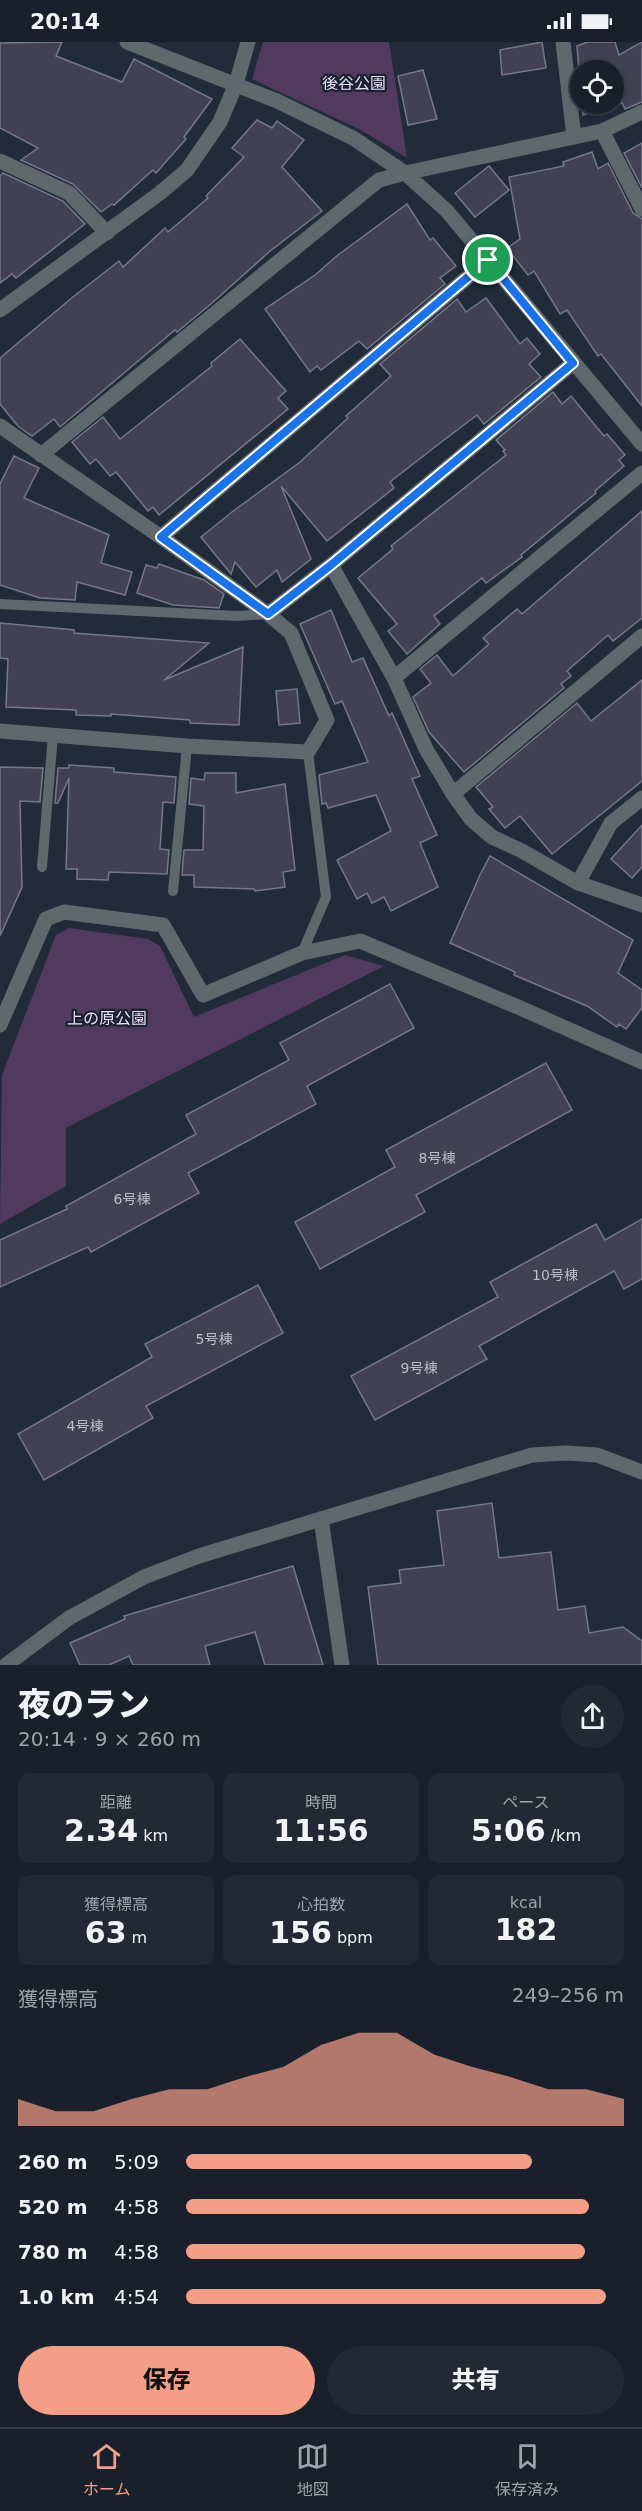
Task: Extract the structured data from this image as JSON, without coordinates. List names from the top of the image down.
{
  "parks": ["後谷公園", "上の原公園"],
  "house_numbers": [
    "8号棟",
    "6号棟",
    "10号棟",
    "5号棟",
    "9号棟",
    "4号棟"
  ],
  "page": {
    "status": "20:14",
    "heading": ["夜のラン", "20:14 · 9 × 260 m"],
    "stats": [
      ["距離", "2.34 km"],
      ["時間", "11:56"],
      ["ペース", "5:06 /km"],
      ["獲得標高", "63 m"],
      ["心拍数", "156 bpm"],
      ["kcal", "182"]
    ],
    "chart": ["獲得標高", "249–256 m"],
    "list": [
      {
        "name": "260 m",
        "note": "5:09"
      },
      {
        "name": "520 m",
        "note": "4:58"
      },
      {
        "name": "780 m",
        "note": "4:58"
      },
      {
        "name": "1.0 km",
        "note": "4:54"
      }
    ],
    "buttons": ["保存", "共有"],
    "tabs": ["ホーム", "地図", "保存済み"]
  }
}
